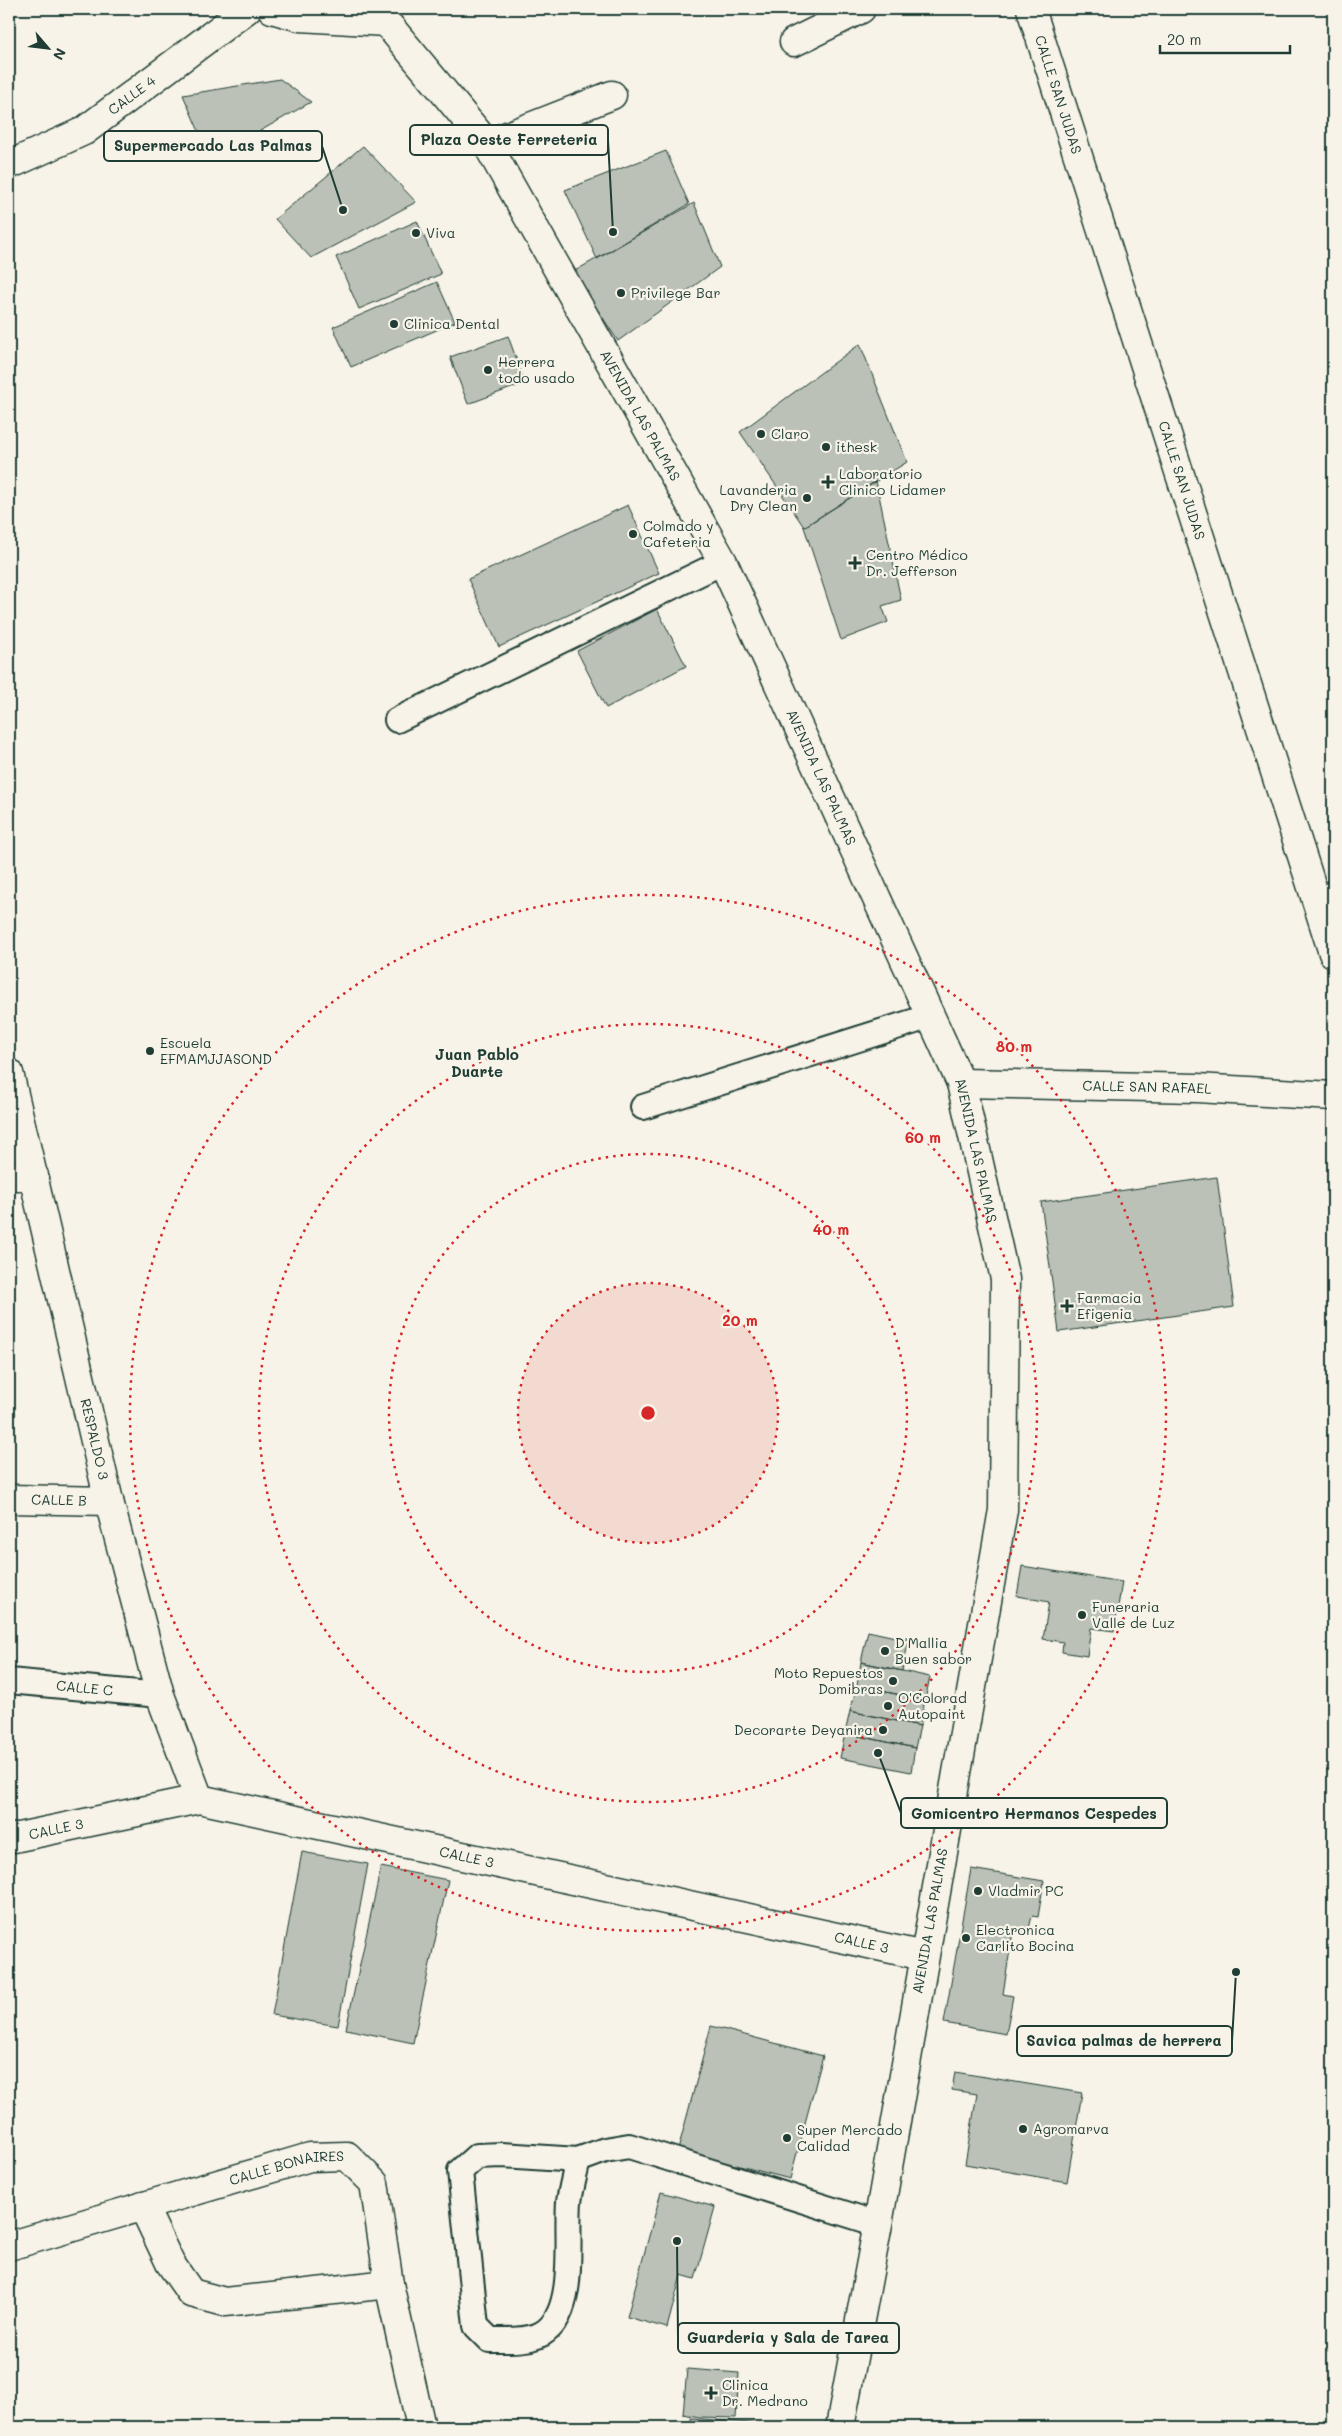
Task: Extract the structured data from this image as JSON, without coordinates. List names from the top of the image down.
{
  "streets": {
    "street": [
      "CALLE 4",
      "CALLE SAN JUDAS",
      "AVENIDA LAS PALMAS",
      "CALLE SAN RAFAEL",
      "RESPALDO 3",
      "CALLE B",
      "CALLE 3",
      "CALLE BONAIRES"
    ],
    "lane": ["CALLE C"]
  },
  "crossings": [
    ["AVENIDA LAS PALMAS", "CALLE SAN RAFAEL"],
    ["AVENIDA LAS PALMAS", "CALLE 3"],
    ["RESPALDO 3", "CALLE B"],
    ["RESPALDO 3", "CALLE C"],
    ["RESPALDO 3", "CALLE 3"]
  ],
  "districts": ["Juan Pablo Duarte"],
  "places": {
    "other": [
      "Supermercado Las Palmas",
      "Plaza Oeste Ferreteria",
      "Viva",
      "Privilege Bar",
      "Clinica Dental",
      "Herrera todo usado",
      "Claro",
      "ithesk",
      "Lavanderia Dry Clean",
      "Colmado y Cafeteria",
      "Escuela EFMAMJJASOND",
      "Funeraria Valle de Luz",
      "D'Mallia Buen sabor",
      "Moto Repuestos Domibras",
      "O'Colorad Autopaint",
      "Decorarte Deyanira",
      "Gomicentro Hermanos Cespedes",
      "Vladmir PC",
      "Electronica Carlito Bocina",
      "Savica palmas de herrera",
      "Agromarva",
      "Super Mercado Calidad",
      "Guarderia y Sala de Tarea"
    ],
    "health": [
      "Laboratorio Clinico Lidamer",
      "Centro Médico Dr. Jefferson",
      "Farmacia Efigenia",
      "Clinica Dr. Medrano"
    ]
  },
  "scale_bar": "20 m",
  "north": "bottom right",
  "rings": [
    "80 m",
    "60 m",
    "40 m",
    "20 m"
  ]
}
